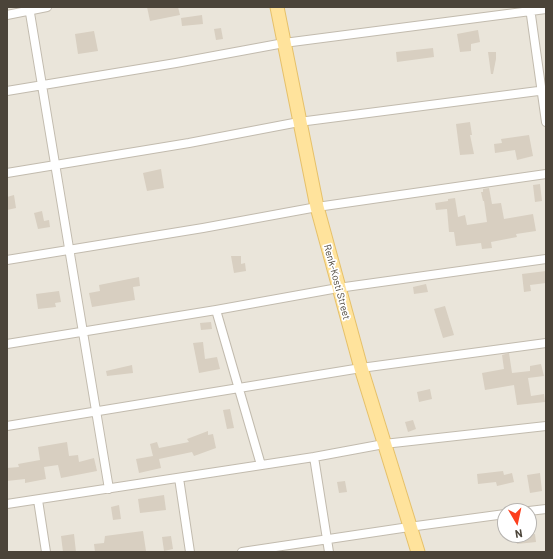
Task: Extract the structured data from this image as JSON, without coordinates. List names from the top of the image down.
{
  "streets": {
    "main road": ["Renk-Kosti Street"]
  },
  "north": "bottom"
}
